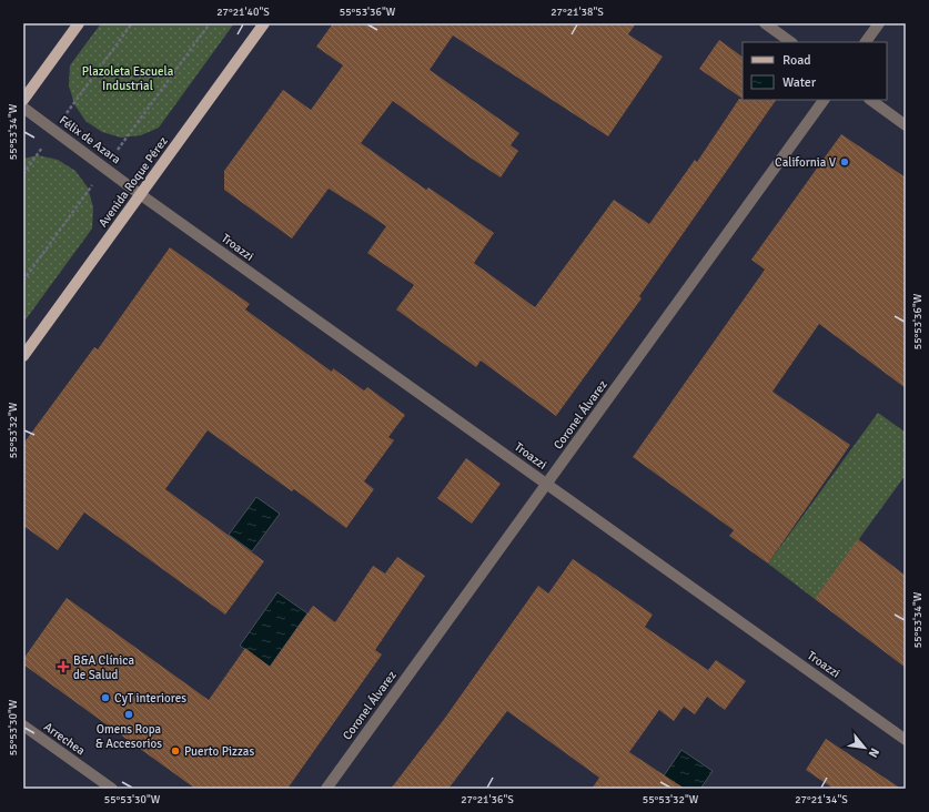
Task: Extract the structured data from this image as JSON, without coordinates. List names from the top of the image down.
{
  "streets": {
    "main road": ["Avenida Roque Pérez"],
    "street": [
      "Félix de Azara",
      "Troazzi",
      "Coronel Álvarez",
      "Arrechea"
    ]
  },
  "crossings": [
    ["Félix de Azara", "Avenida Roque Pérez"],
    ["Félix de Azara", "Troazzi"],
    ["Avenida Roque Pérez", "Troazzi"],
    ["Troazzi", "Coronel Álvarez"]
  ],
  "parks": ["Plazoleta Escuela Industrial"],
  "places": {
    "other": [
      "California V",
      "CyT interiores",
      "Omens Ropa & Accesorios",
      "Puerto Pizzas"
    ],
    "health": ["B&A Clínica de Salud"]
  },
  "legend": ["Road", "Water"],
  "north": "bottom right",
  "coordinates": [
    "27°21'40\"S",
    "55°53'36\"W",
    "27°21'38\"S",
    "55°53'34\"W",
    "55°53'32\"W",
    "55°53'30\"W",
    "27°21'36\"S",
    "27°21'34\"S"
  ]
}
